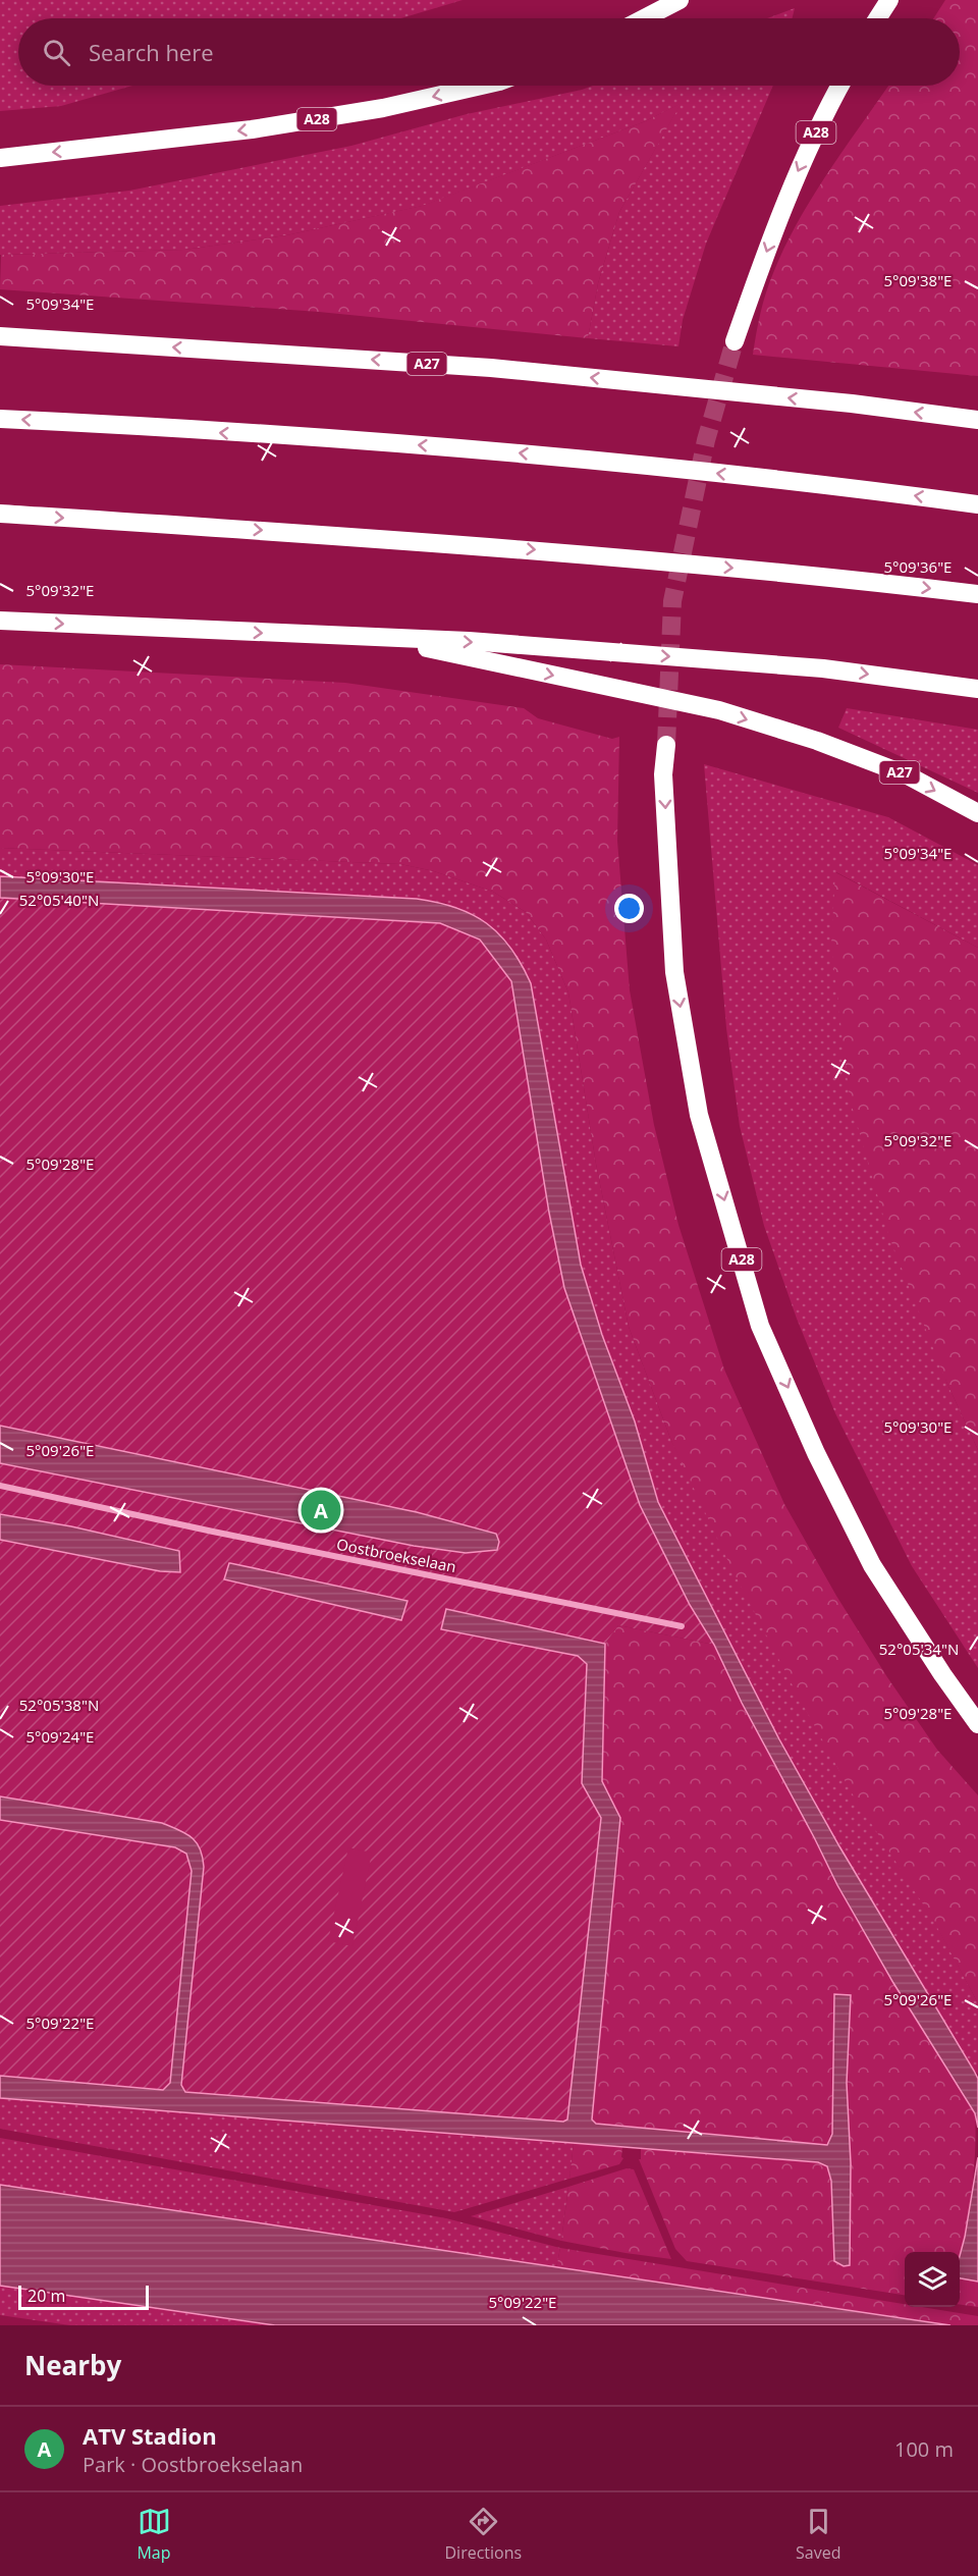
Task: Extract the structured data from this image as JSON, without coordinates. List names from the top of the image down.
{
  "streets": {
    "highway": ["A28", "A27"],
    "street": ["Oostbroekselaan"]
  },
  "scale_bar": "20 m",
  "page": {
    "search": "Search here",
    "pins": "A",
    "scale": "20 m",
    "heading": "Nearby",
    "list": [
      {
        "mark": "A",
        "name": "ATV Stadion",
        "note": "Park · Oostbroekselaan",
        "value": "100 m"
      }
    ],
    "nav": ["Map", "Directions", "Saved"]
  },
  "coordinates": [
    "5°09'38\"E",
    "5°09'34\"E",
    "5°09'36\"E",
    "5°09'32\"E",
    "5°09'30\"E",
    "52°05'40\"N",
    "5°09'28\"E",
    "5°09'26\"E",
    "52°05'34\"N",
    "52°05'38\"N",
    "5°09'24\"E",
    "5°09'22\"E"
  ]
}
